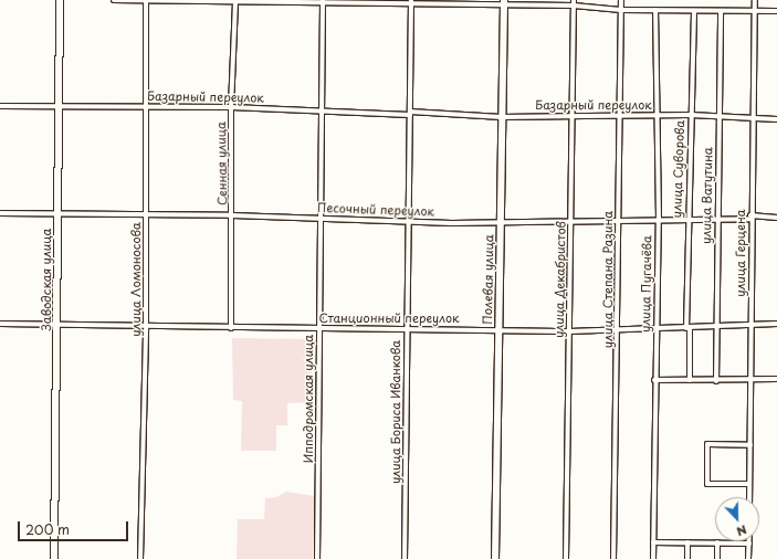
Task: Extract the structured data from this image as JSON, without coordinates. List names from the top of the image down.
{
  "streets": {
    "main road": ["Заводская улица", "Полевая улица"],
    "street": [
      "Базарный переулок",
      "Сенная улица",
      "улица Суворова",
      "улица Ватутина",
      "Песочный переулок",
      "улица Герцена",
      "улица Ломоносова",
      "улица Декабристов",
      "улица Степана Разина",
      "улица Пугачёва",
      "Станционный переулок",
      "Ипподромская улица",
      "улица Бориса Иванкова"
    ]
  },
  "crossings": [
    ["Базарный переулок", "Сенная улица"],
    ["Базарный переулок", "улица Суворова"],
    ["Базарный переулок", "улица Ватутина"],
    ["Базарный переулок", "улица Герцена"],
    ["Базарный переулок", "Заводская улица"],
    ["Базарный переулок", "улица Ломоносова"],
    ["Базарный переулок", "Полевая улица"],
    ["Базарный переулок", "улица Декабристов"],
    ["Базарный переулок", "улица Степана Разина"],
    ["Базарный переулок", "улица Пугачёва"],
    ["Базарный переулок", "Ипподромская улица"],
    ["Базарный переулок", "улица Бориса Иванкова"],
    ["Сенная улица", "Песочный переулок"],
    ["Сенная улица", "Станционный переулок"],
    ["улица Суворова", "Песочный переулок"],
    ["улица Суворова", "Станционный переулок"],
    ["улица Ватутина", "Песочный переулок"],
    ["улица Ватутина", "Станционный переулок"],
    ["Песочный переулок", "улица Герцена"],
    ["Песочный переулок", "Заводская улица"],
    ["Песочный переулок", "улица Ломоносова"],
    ["Песочный переулок", "Полевая улица"],
    ["Песочный переулок", "улица Декабристов"],
    ["Песочный переулок", "улица Степана Разина"],
    ["Песочный переулок", "улица Пугачёва"],
    ["Песочный переулок", "Ипподромская улица"],
    ["Песочный переулок", "улица Бориса Иванкова"],
    ["улица Герцена", "Станционный переулок"],
    ["Заводская улица", "Станционный переулок"],
    ["улица Ломоносова", "Станционный переулок"],
    ["Полевая улица", "Станционный переулок"],
    ["улица Декабристов", "Станционный переулок"],
    ["улица Степана Разина", "Станционный переулок"],
    ["улица Пугачёва", "Станционный переулок"],
    ["Станционный переулок", "Ипподромская улица"],
    ["Станционный переулок", "улица Бориса Иванкова"]
  ],
  "scale_bar": "200 m",
  "north": "bottom"
}
